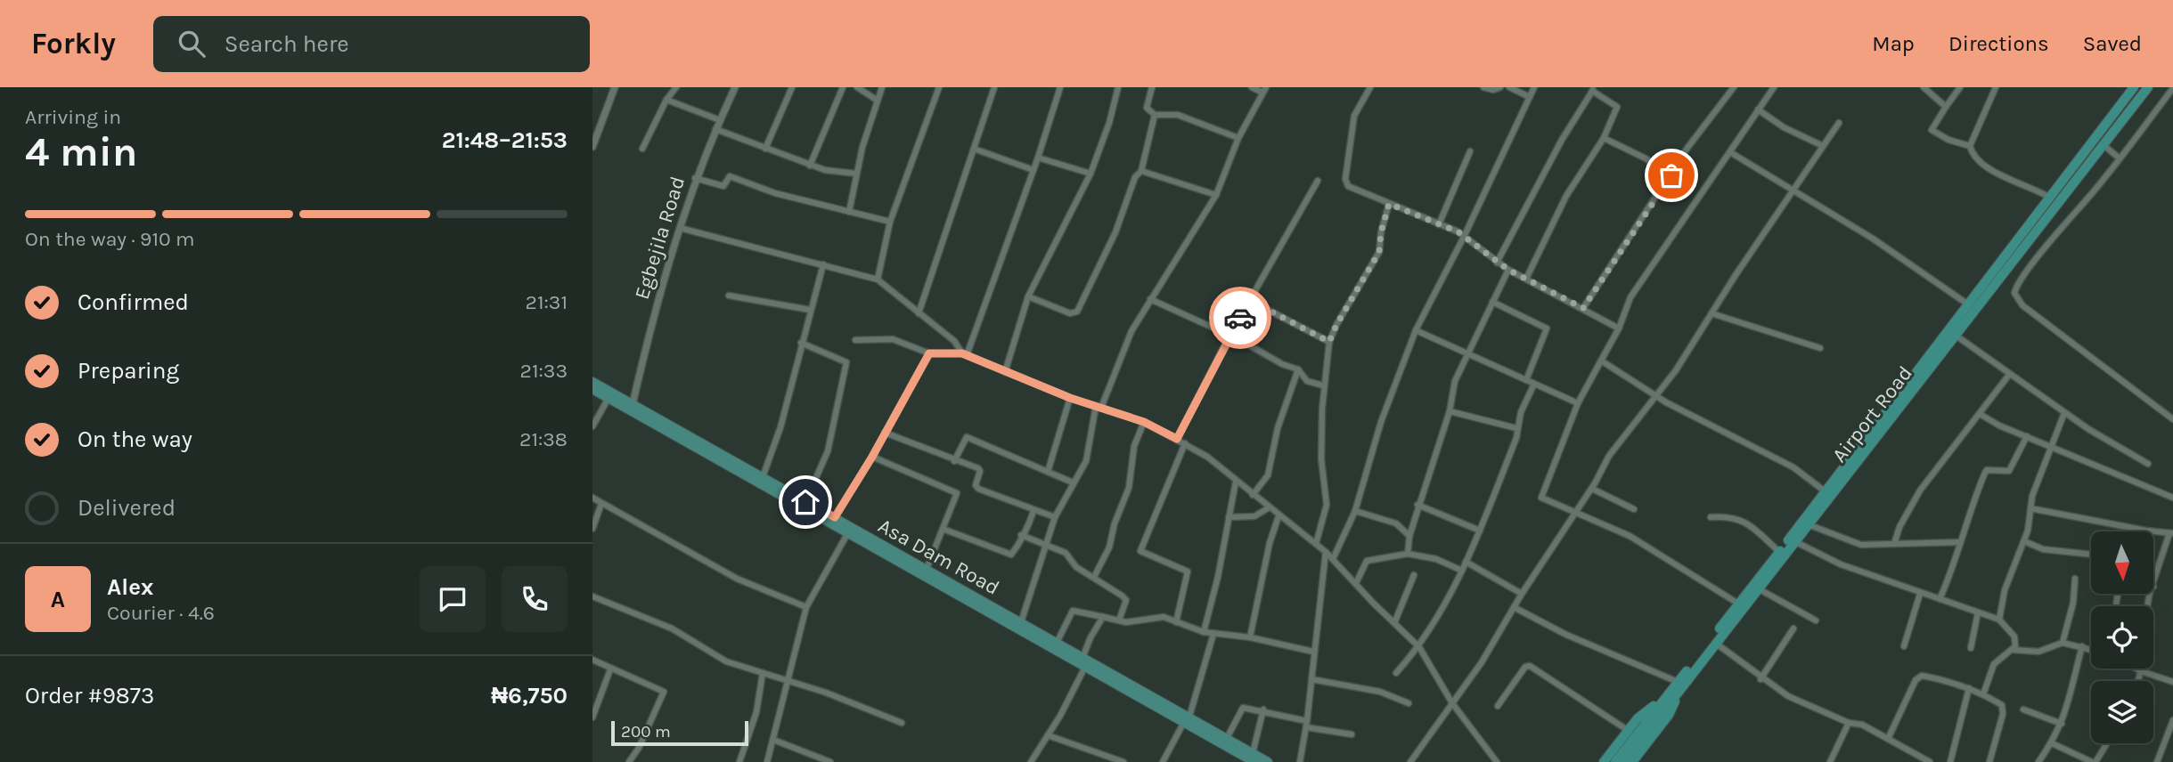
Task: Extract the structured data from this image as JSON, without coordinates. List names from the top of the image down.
{
  "streets": {
    "highway": ["Airport Road"],
    "main road": ["Asa Dam Road"],
    "street": ["Egbejila Road"]
  },
  "crossings": [
    ["Egbejila Road", "Asa Dam Road"]
  ],
  "scale_bar": "200 m",
  "north": "bottom",
  "page": {
    "header": "Forkly",
    "search": "Search here",
    "nav": ["Map", "Directions", "Saved"],
    "heading": ["4 min", "Arriving in", "21:48–21:53"],
    "panel": [
      "Alex",
      "Courier · 4.6",
      "Order #9873",
      "₦6,750"
    ],
    "bar": "On the way · 910 m",
    "list": [
      ["Confirmed", "21:31"],
      ["Preparing", "21:33"],
      ["On the way", "21:38"],
      "Delivered"
    ],
    "round": "A",
    "scale": "200 m"
  }
}
